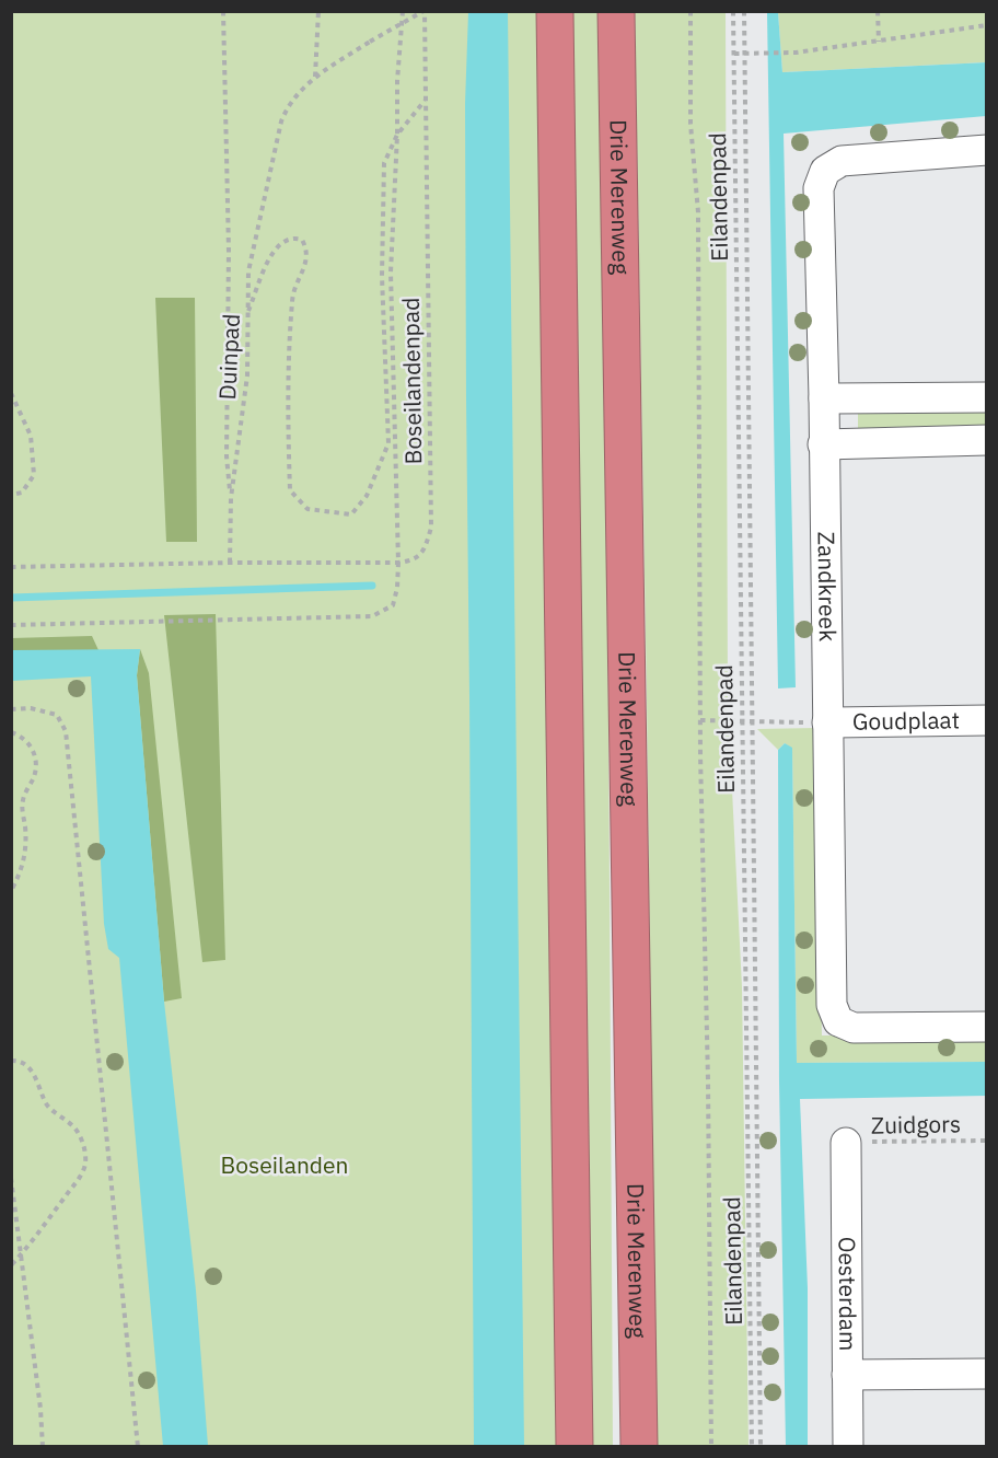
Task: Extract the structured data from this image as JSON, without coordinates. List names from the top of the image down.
{
  "streets": {
    "highway": ["Drie Merenweg"],
    "street": ["Zandkreek", "Goudplaat", "Oesterdam"],
    "path": [
      "Eilandenpad",
      "Duinpad",
      "Boseilandenpad",
      "Zuidgors"
    ]
  },
  "crossings": [
    ["Duinpad", "Boseilandenpad"],
    ["Zandkreek", "Goudplaat"],
    ["Zuidgors", "Oesterdam"]
  ],
  "parks": ["Boseilanden"]
}
